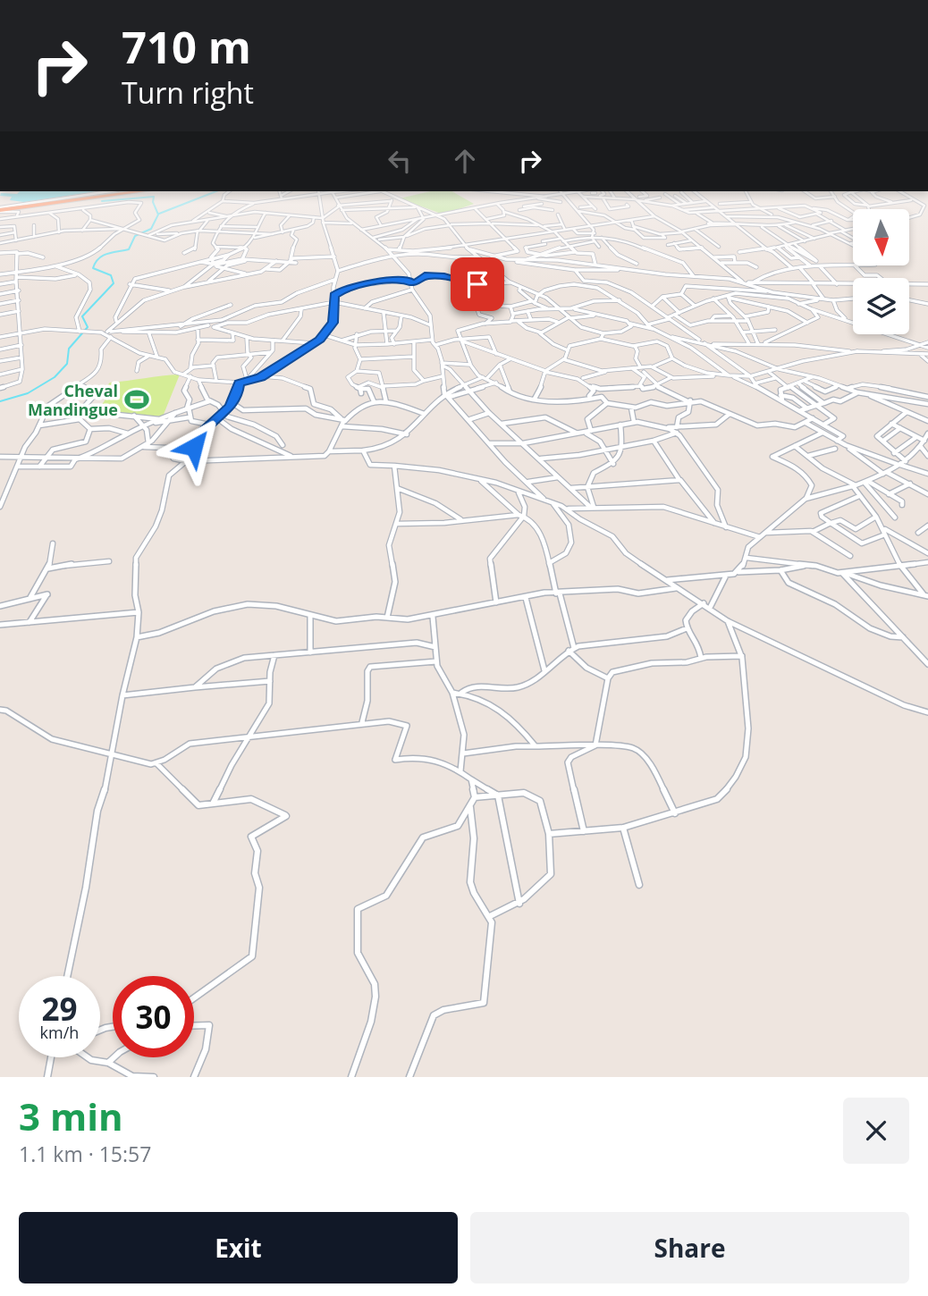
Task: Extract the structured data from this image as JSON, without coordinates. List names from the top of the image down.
{
  "places": {
    "sports": ["Cheval Mandingue"]
  },
  "north": "bottom",
  "page": {
    "turn": ["710 m", "Turn right"],
    "speed": "29 km/h",
    "limit": "30",
    "heading": ["3 min", "1.1 km · 15:57"],
    "buttons": ["Exit", "Share"]
  }
}
